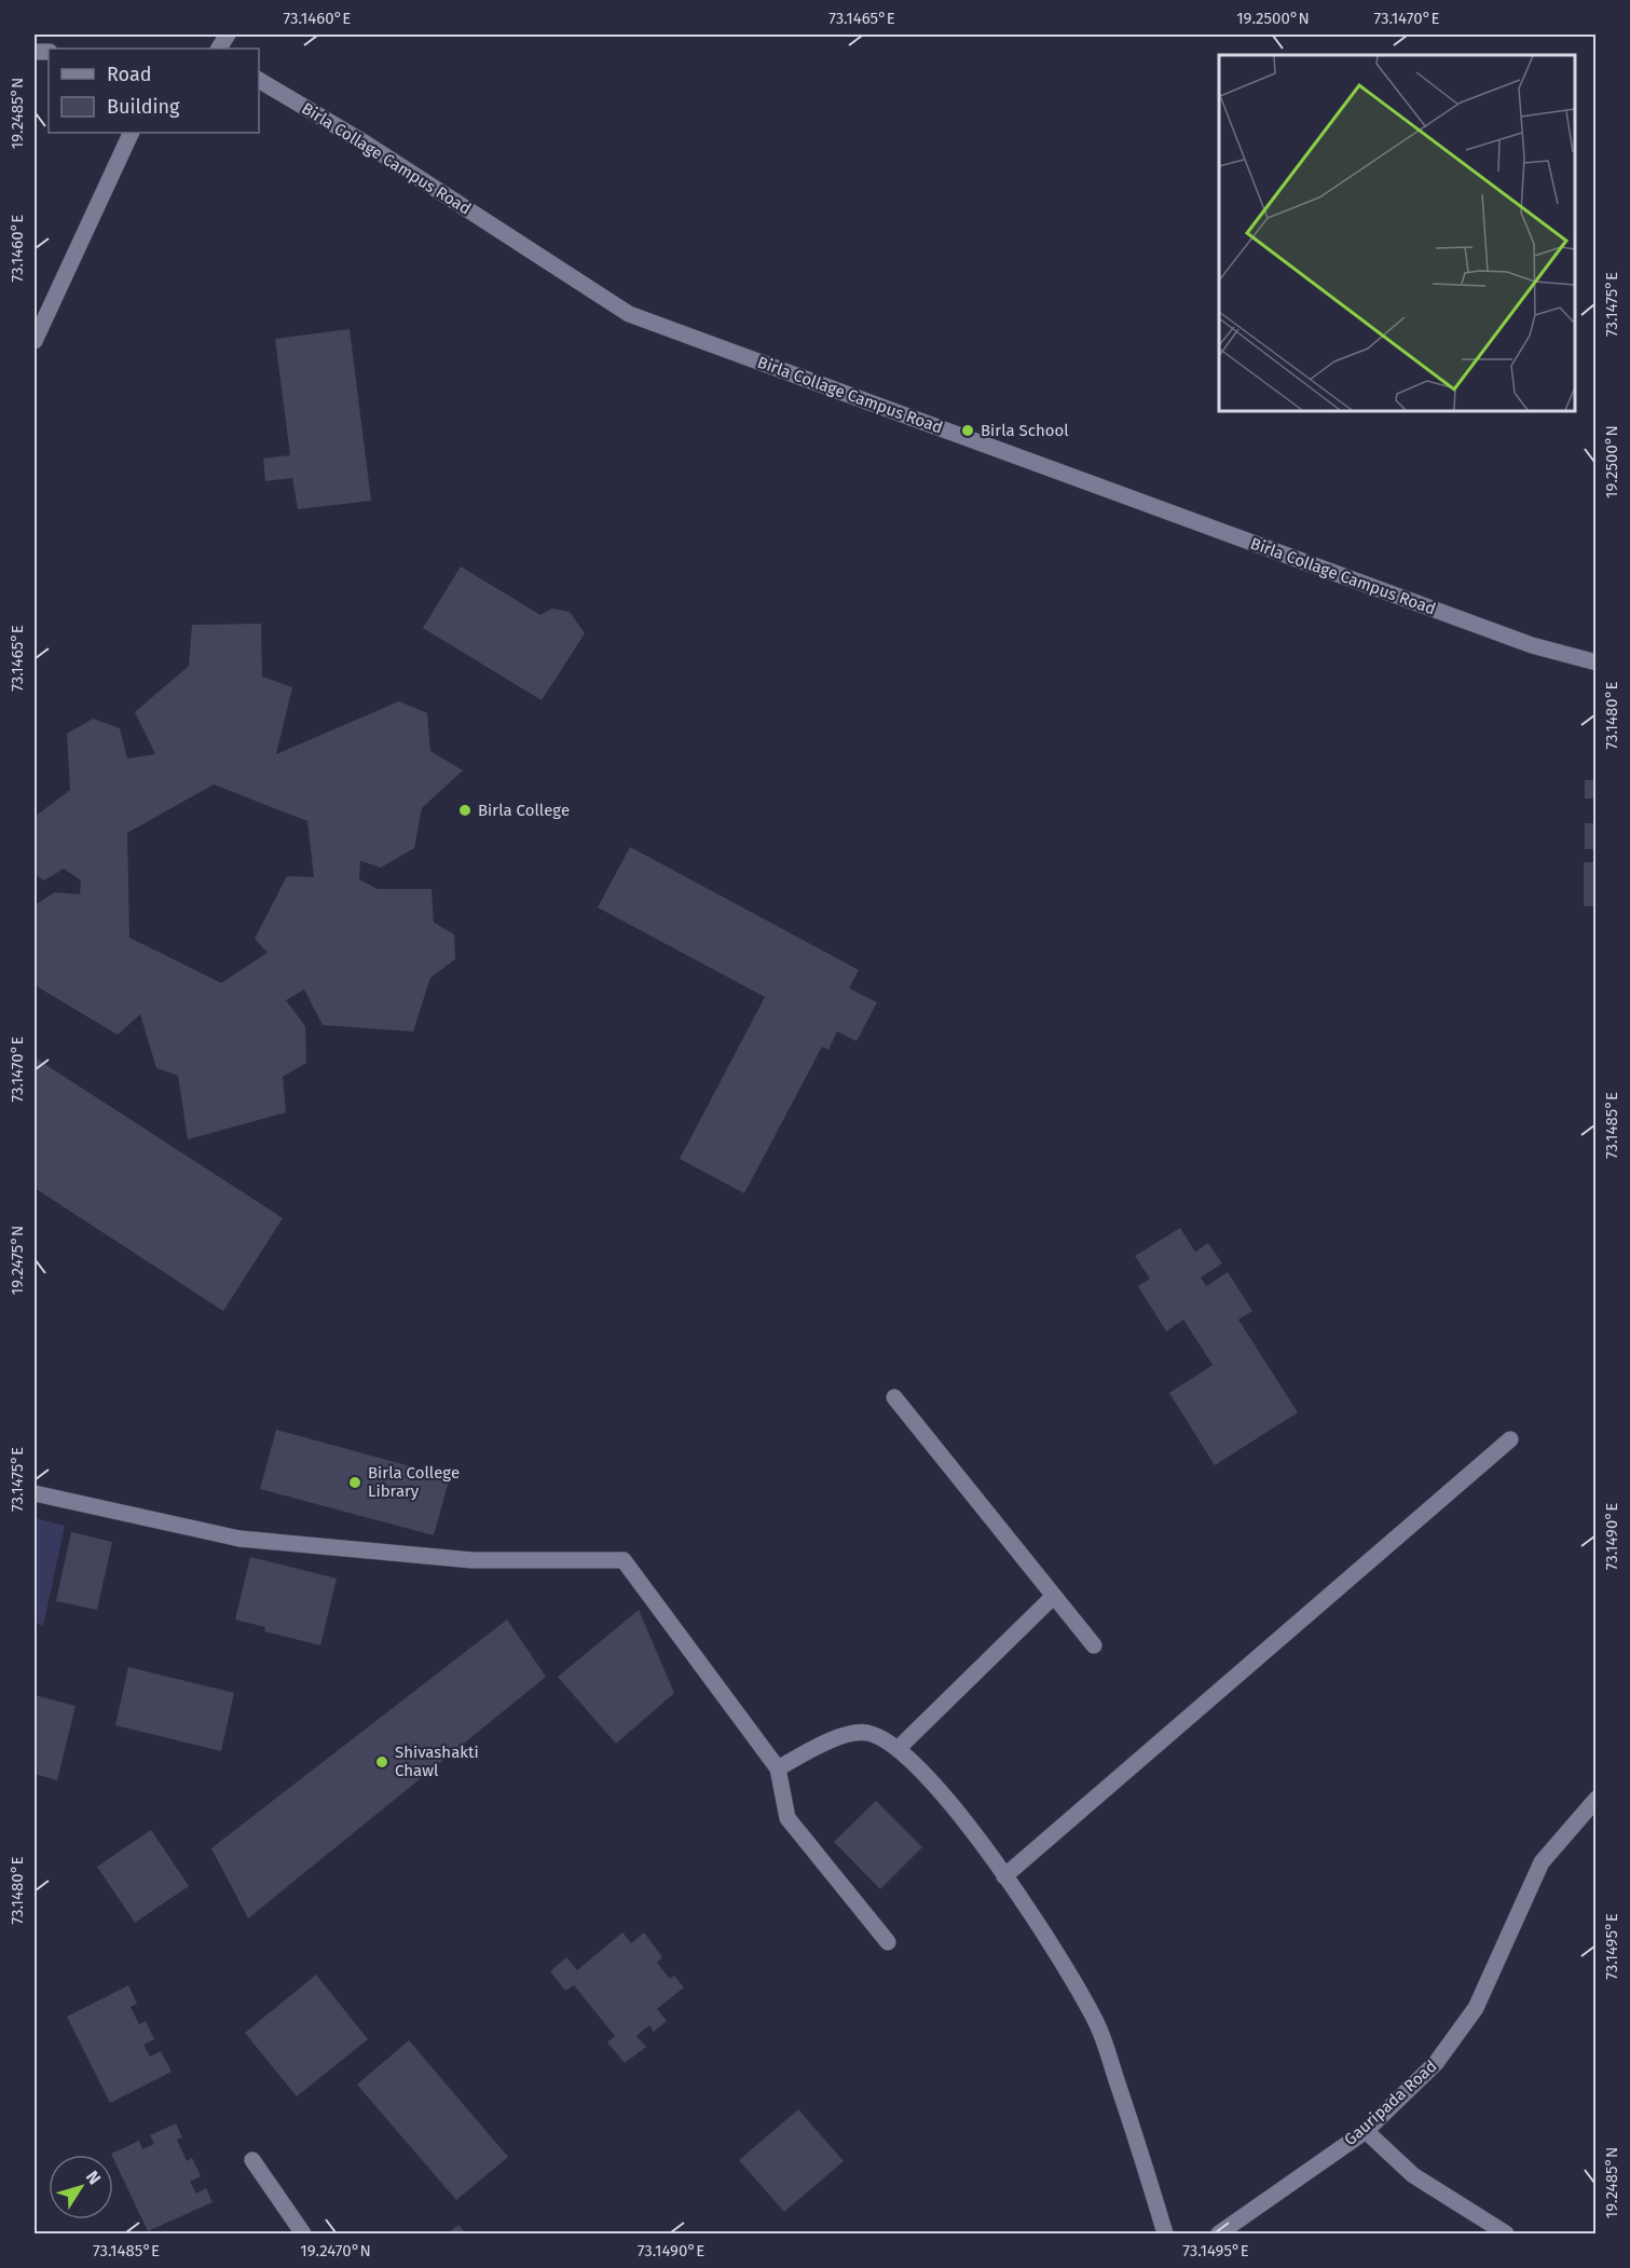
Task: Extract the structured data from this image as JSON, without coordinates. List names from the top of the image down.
{
  "streets": {
    "street": ["Birla Collage Campus Road", "Gauripada Road"]
  },
  "places": [
    "Birla School",
    "Birla College",
    "Birla College Library",
    "Shivashakti Chawl"
  ],
  "legend": ["Road", "Building"],
  "north": "top right",
  "coordinates": [
    "73.1460°E",
    "73.1465°E",
    "19.2500°N",
    "73.1470°E",
    "19.2485°N",
    "73.1475°E",
    "73.1480°E",
    "73.1485°E",
    "19.2475°N",
    "73.1490°E",
    "73.1495°E",
    "19.2470°N"
  ]
}
